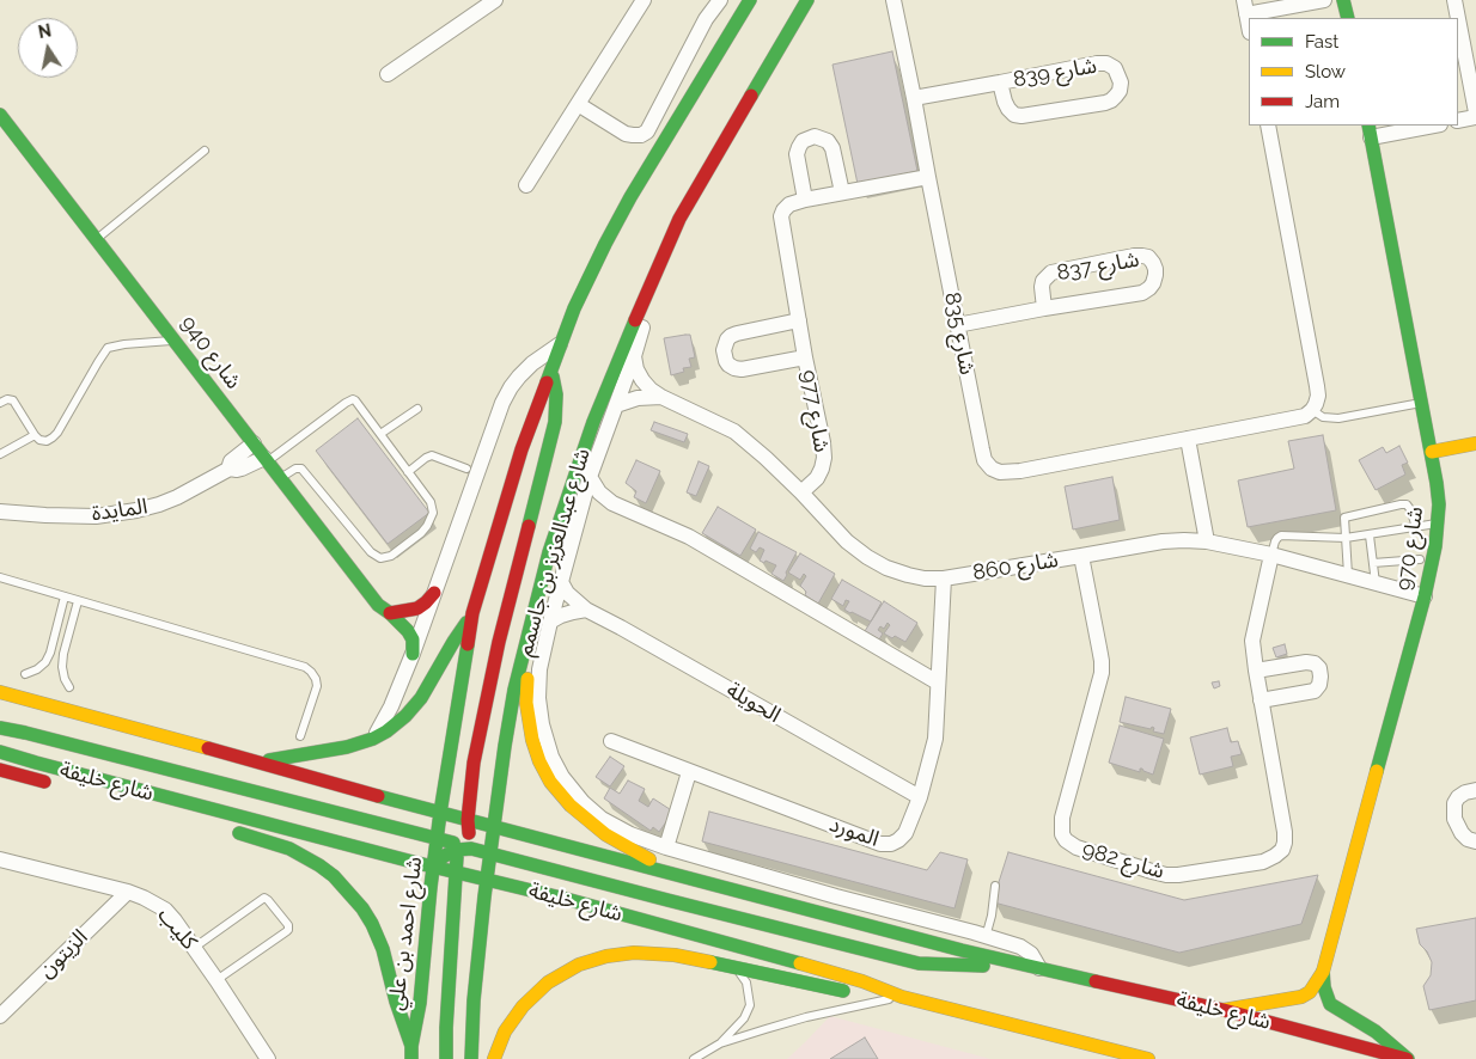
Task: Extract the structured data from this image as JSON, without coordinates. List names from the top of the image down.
{
  "streets": {
    "main road": [
      "شارع 940",
      "شارع 970",
      "شارع عبدالعزيز بن جاسمم",
      "شارع خليفة",
      "شارع احمد بن علي"
    ],
    "street": [
      "شارع 839",
      "شارع 837",
      "شارع 835",
      "شارع 977",
      "المايدة",
      "شارع 860",
      "الحويلة",
      "المورد",
      "شارع 982",
      "كليب",
      "الزيتون"
    ]
  },
  "crossings": [
    ["شارع 839", "شارع 835"],
    ["شارع 837", "شارع 835"],
    ["شارع 835", "شارع 977"],
    ["شارع 940", "المايدة"],
    ["شارع 977", "شارع 860"],
    ["شارع 970", "شارع 860"],
    ["شارع 970", "شارع خليفة"],
    ["شارع عبدالعزيز بن جاسمم", "شارع 860"],
    ["شارع عبدالعزيز بن جاسمم", "الحويلة"],
    ["شارع عبدالعزيز بن جاسمم", "شارع خليفة"],
    ["شارع 860", "المورد"],
    ["شارع 860", "شارع 982"],
    ["الحويلة", "المورد"],
    ["شارع خليفة", "شارع احمد بن علي"],
    ["كليب", "الزيتون"]
  ],
  "legend": ["Fast", "Slow", "Jam"],
  "north": "top"
}
